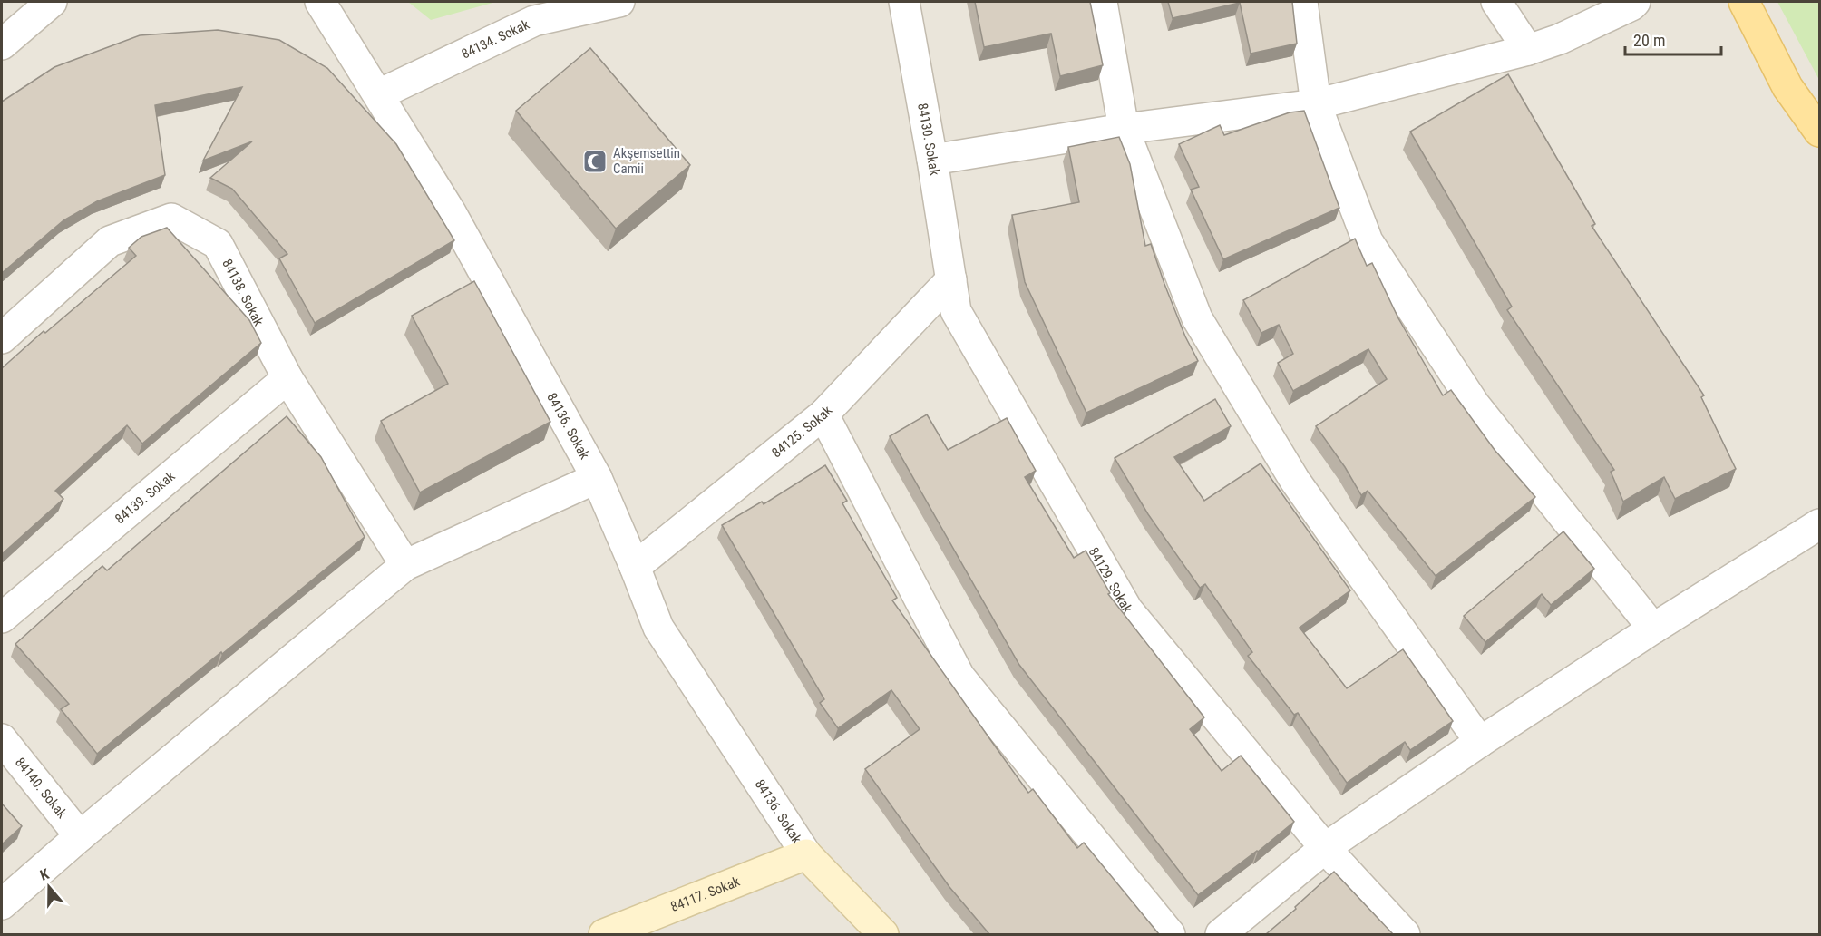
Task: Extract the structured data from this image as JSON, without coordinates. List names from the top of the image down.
{
  "streets": {
    "main road": ["84117. Sokak"],
    "street": [
      "84134. Sokak",
      "84130. Sokak",
      "84138. Sokak",
      "84136. Sokak",
      "84125. Sokak",
      "84139. Sokak",
      "84129. Sokak",
      "84140. Sokak"
    ]
  },
  "crossings": [
    ["84134. Sokak", "84136. Sokak"],
    ["84130. Sokak", "84125. Sokak"],
    ["84130. Sokak", "84129. Sokak"],
    ["84138. Sokak", "84139. Sokak"],
    ["84136. Sokak", "84125. Sokak"],
    ["84136. Sokak", "84117. Sokak"],
    ["84125. Sokak", "84129. Sokak"]
  ],
  "places": {
    "mosque": ["Akşemsettin Camii"]
  },
  "scale_bar": "20 m",
  "north": "top"
}
